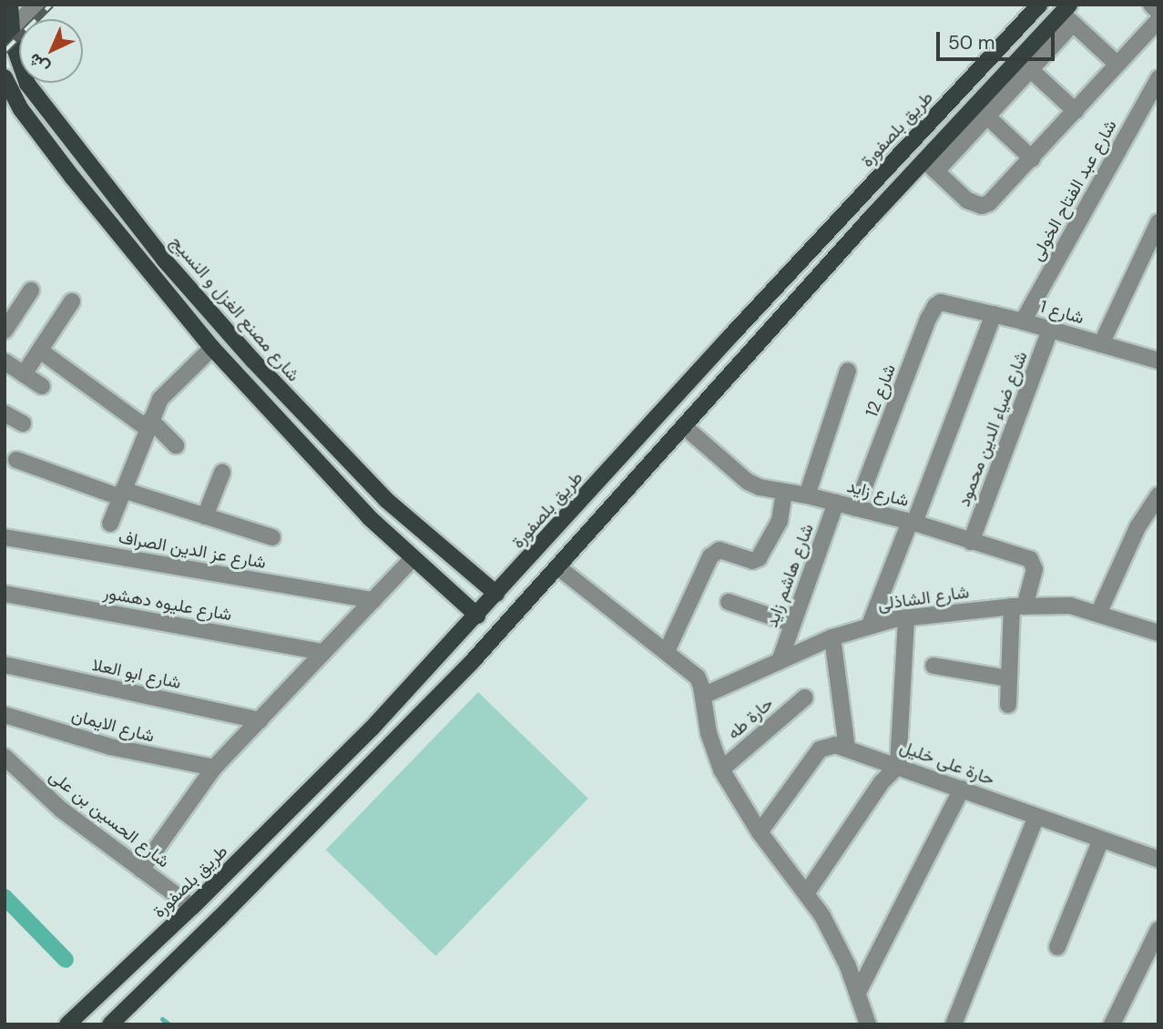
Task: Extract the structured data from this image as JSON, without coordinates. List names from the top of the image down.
{
  "streets": {
    "main road": ["طريق بلصفورة", "شارع مصنع الغزل و النسيج"],
    "street": [
      "شارع عبد الفتاح الخولى",
      "شارع 1",
      "شارع 12",
      "شارع ضياء الدين محمود",
      "شارع زايد",
      "شارع عز الدين الصراف",
      "شارع هاشم زايد",
      "شارع الشاذلى",
      "شارع عليوه دهشور",
      "شارع ابو العلا",
      "حارة طه",
      "شارع الايمان",
      "حارة على خليل",
      "شارع الحسين بن على"
    ]
  },
  "crossings": [
    ["طريق بلصفورة", "شارع مصنع الغزل و النسيج"],
    ["طريق بلصفورة", "شارع الحسين بن على"],
    ["شارع عبد الفتاح الخولى", "شارع 1"],
    ["شارع 1", "شارع 12"],
    ["شارع 1", "شارع ضياء الدين محمود"],
    ["شارع 12", "شارع زايد"],
    ["شارع ضياء الدين محمود", "شارع زايد"],
    ["شارع زايد", "شارع هاشم زايد"],
    ["شارع زايد", "شارع الشاذلى"],
    ["شارع هاشم زايد", "شارع الشاذلى"]
  ],
  "scale_bar": "50 m",
  "north": "bottom left"
}
